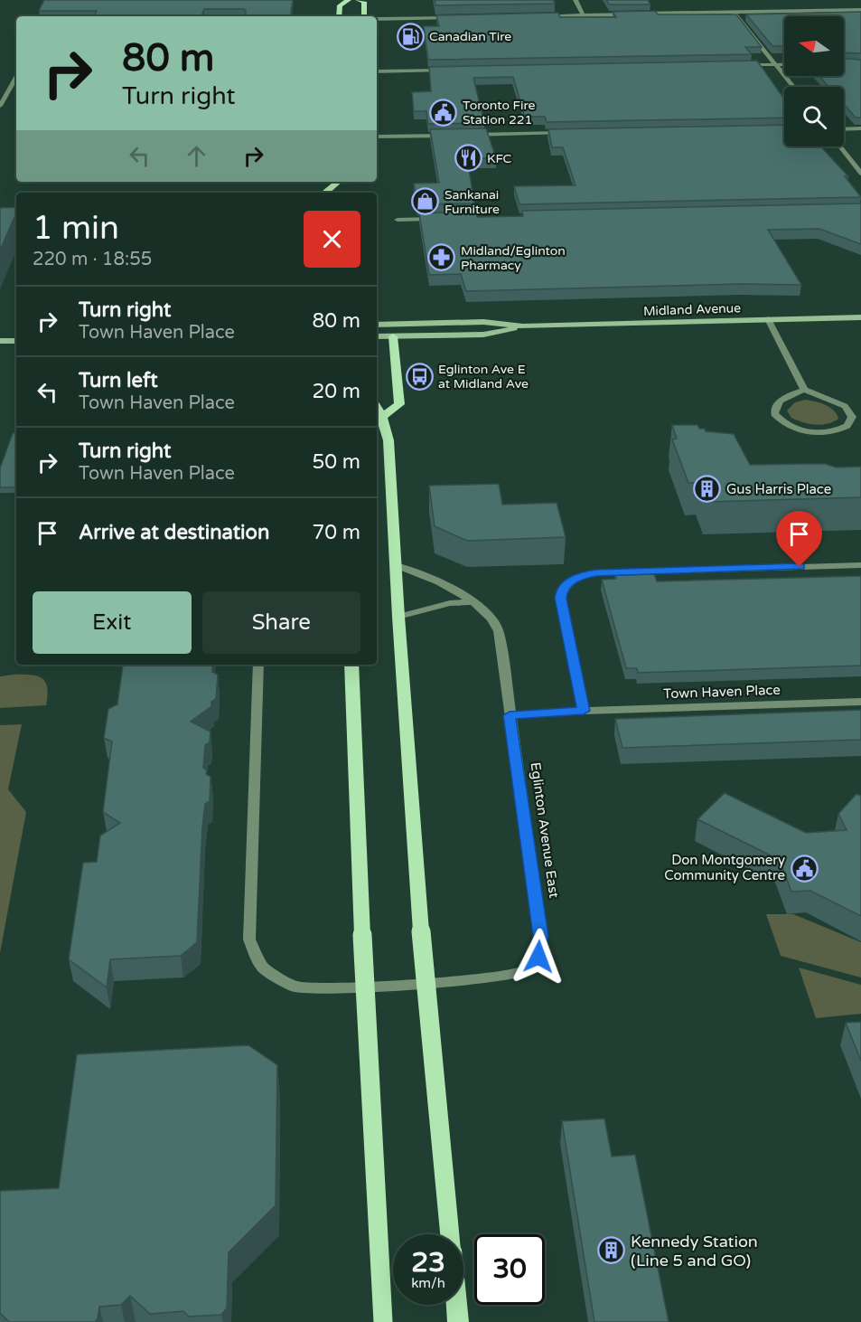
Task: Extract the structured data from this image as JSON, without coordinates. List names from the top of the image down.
{
  "streets": {
    "main road": ["Midland Avenue"],
    "street": ["Town Haven Place", "Eglinton Avenue East"]
  },
  "crossings": [
    ["Town Haven Place", "Eglinton Avenue East"]
  ],
  "places": {
    "fuel station": ["Canadian Tire"],
    "public building": ["Toronto Fire Station 221", "Don Montgomery Community Centre"],
    "restaurant": ["KFC"],
    "shop": ["Sankanai Furniture"],
    "pharmacy": ["Midland/Eglinton Pharmacy"],
    "bus stop": ["Eglinton Ave E at Midland Ave"],
    "building": ["Gus Harris Place", "Kennedy Station (Line 5 and GO)"]
  },
  "north": "left",
  "page": {
    "turn": ["80 m", "Turn right"],
    "heading": ["1 min", "220 m · 18:55"],
    "list": [
      {
        "name": "Turn right",
        "note": "Town Haven Place",
        "value": "80 m"
      },
      {
        "name": "Turn left",
        "note": "Town Haven Place",
        "value": "20 m"
      },
      {
        "name": "Turn right",
        "note": "Town Haven Place",
        "value": "50 m"
      },
      {
        "name": "Arrive at destination",
        "value": "70 m"
      }
    ],
    "buttons": ["Exit", "Share"],
    "speed": "23 km/h",
    "limit": "30"
  }
}
